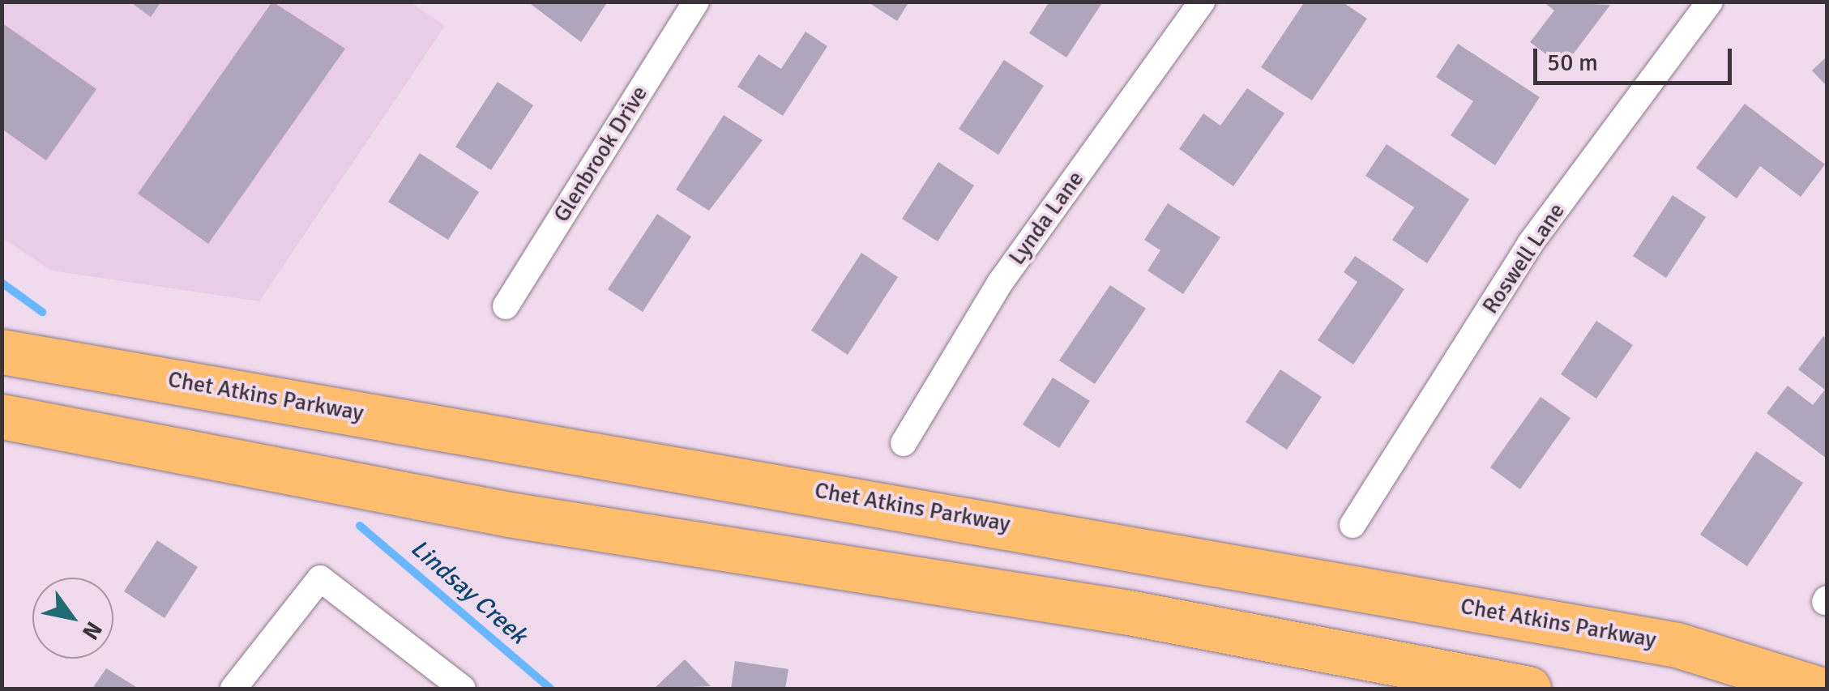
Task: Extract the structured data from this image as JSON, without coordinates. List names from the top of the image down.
{
  "streets": {
    "highway": ["Chet Atkins Parkway"],
    "street": ["Glenbrook Drive", "Lynda Lane", "Roswell Lane"]
  },
  "water": ["Lindsay Creek"],
  "scale_bar": "50 m",
  "north": "bottom right"
}
